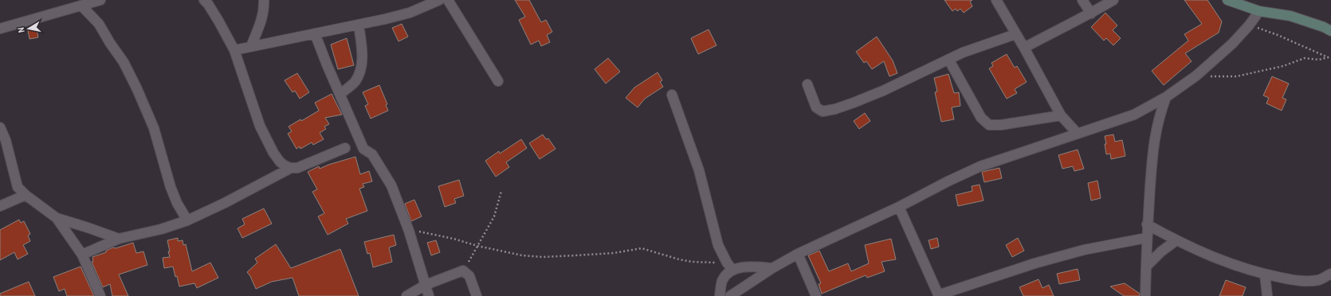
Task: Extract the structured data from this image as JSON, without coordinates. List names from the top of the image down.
{
  "north": "left"
}
